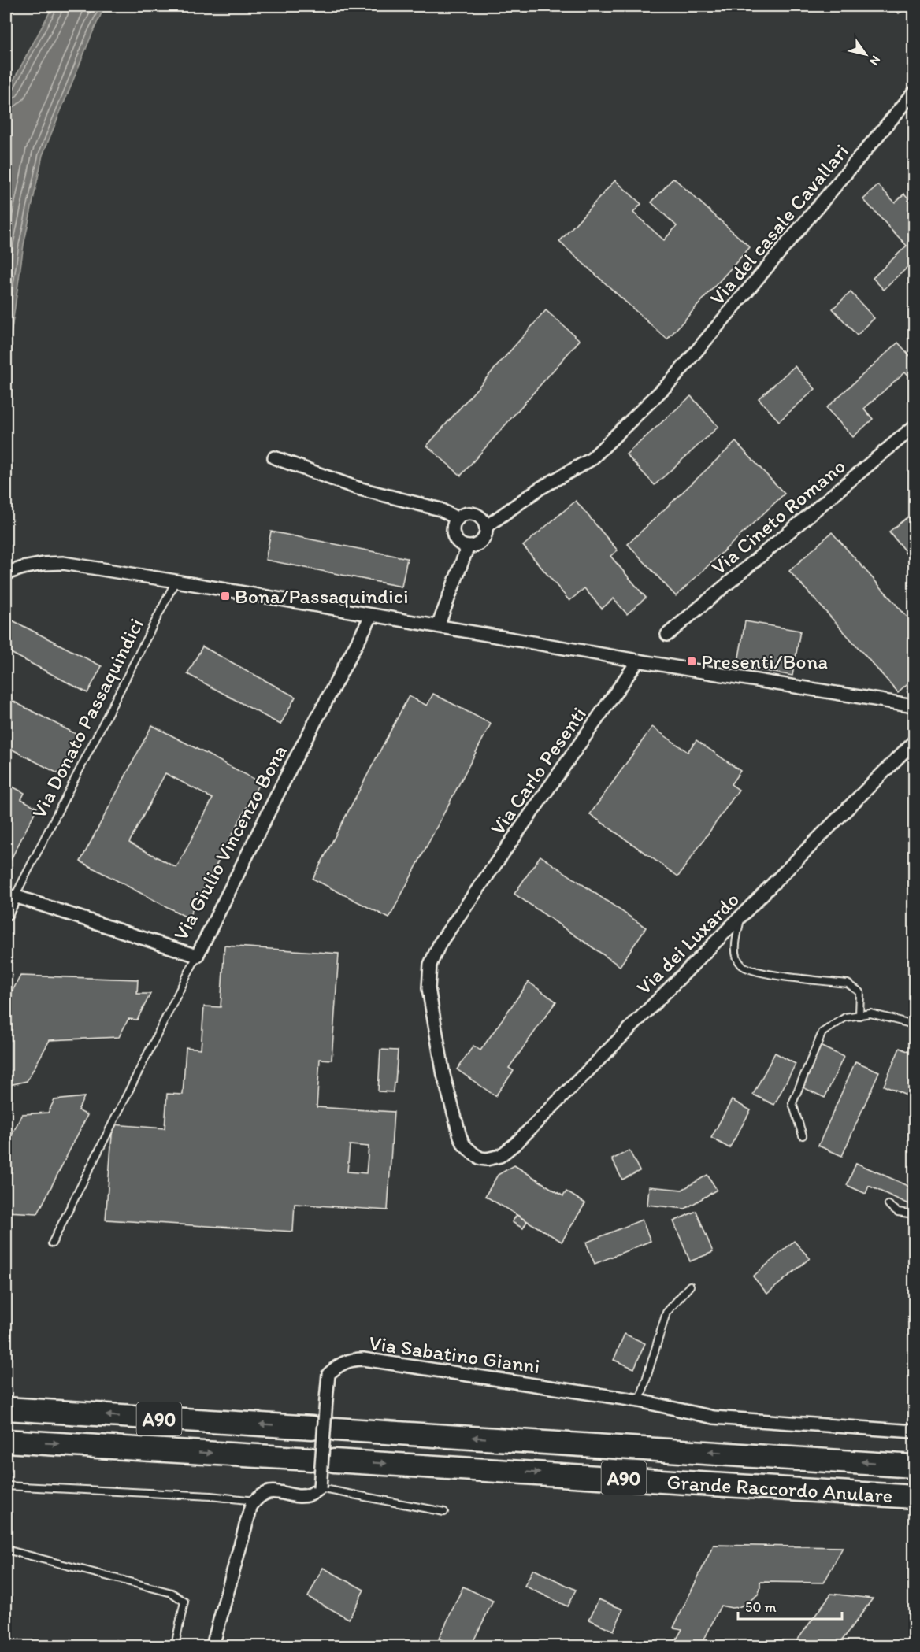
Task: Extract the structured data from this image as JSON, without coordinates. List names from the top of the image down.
{
  "streets": {
    "highway": ["A90", "Grande Raccordo Anulare"],
    "street": [
      "Via del casale Cavallari",
      "Via Cineto Romano",
      "Via Carlo Pesenti",
      "Via Giulio Vincenzo Bona",
      "Via dei Luxardo",
      "Via Sabatino Gianni"
    ],
    "lane": ["Via Donato Passaquindici"]
  },
  "crossings": [
    ["Via Donato Passaquindici", "Via Giulio Vincenzo Bona"],
    ["Via Carlo Pesenti", "Via dei Luxardo"]
  ],
  "places": {
    "transit": ["Bona/Passaquindici", "Presenti/Bona"]
  },
  "scale_bar": "50 m",
  "north": "bottom right"
}
